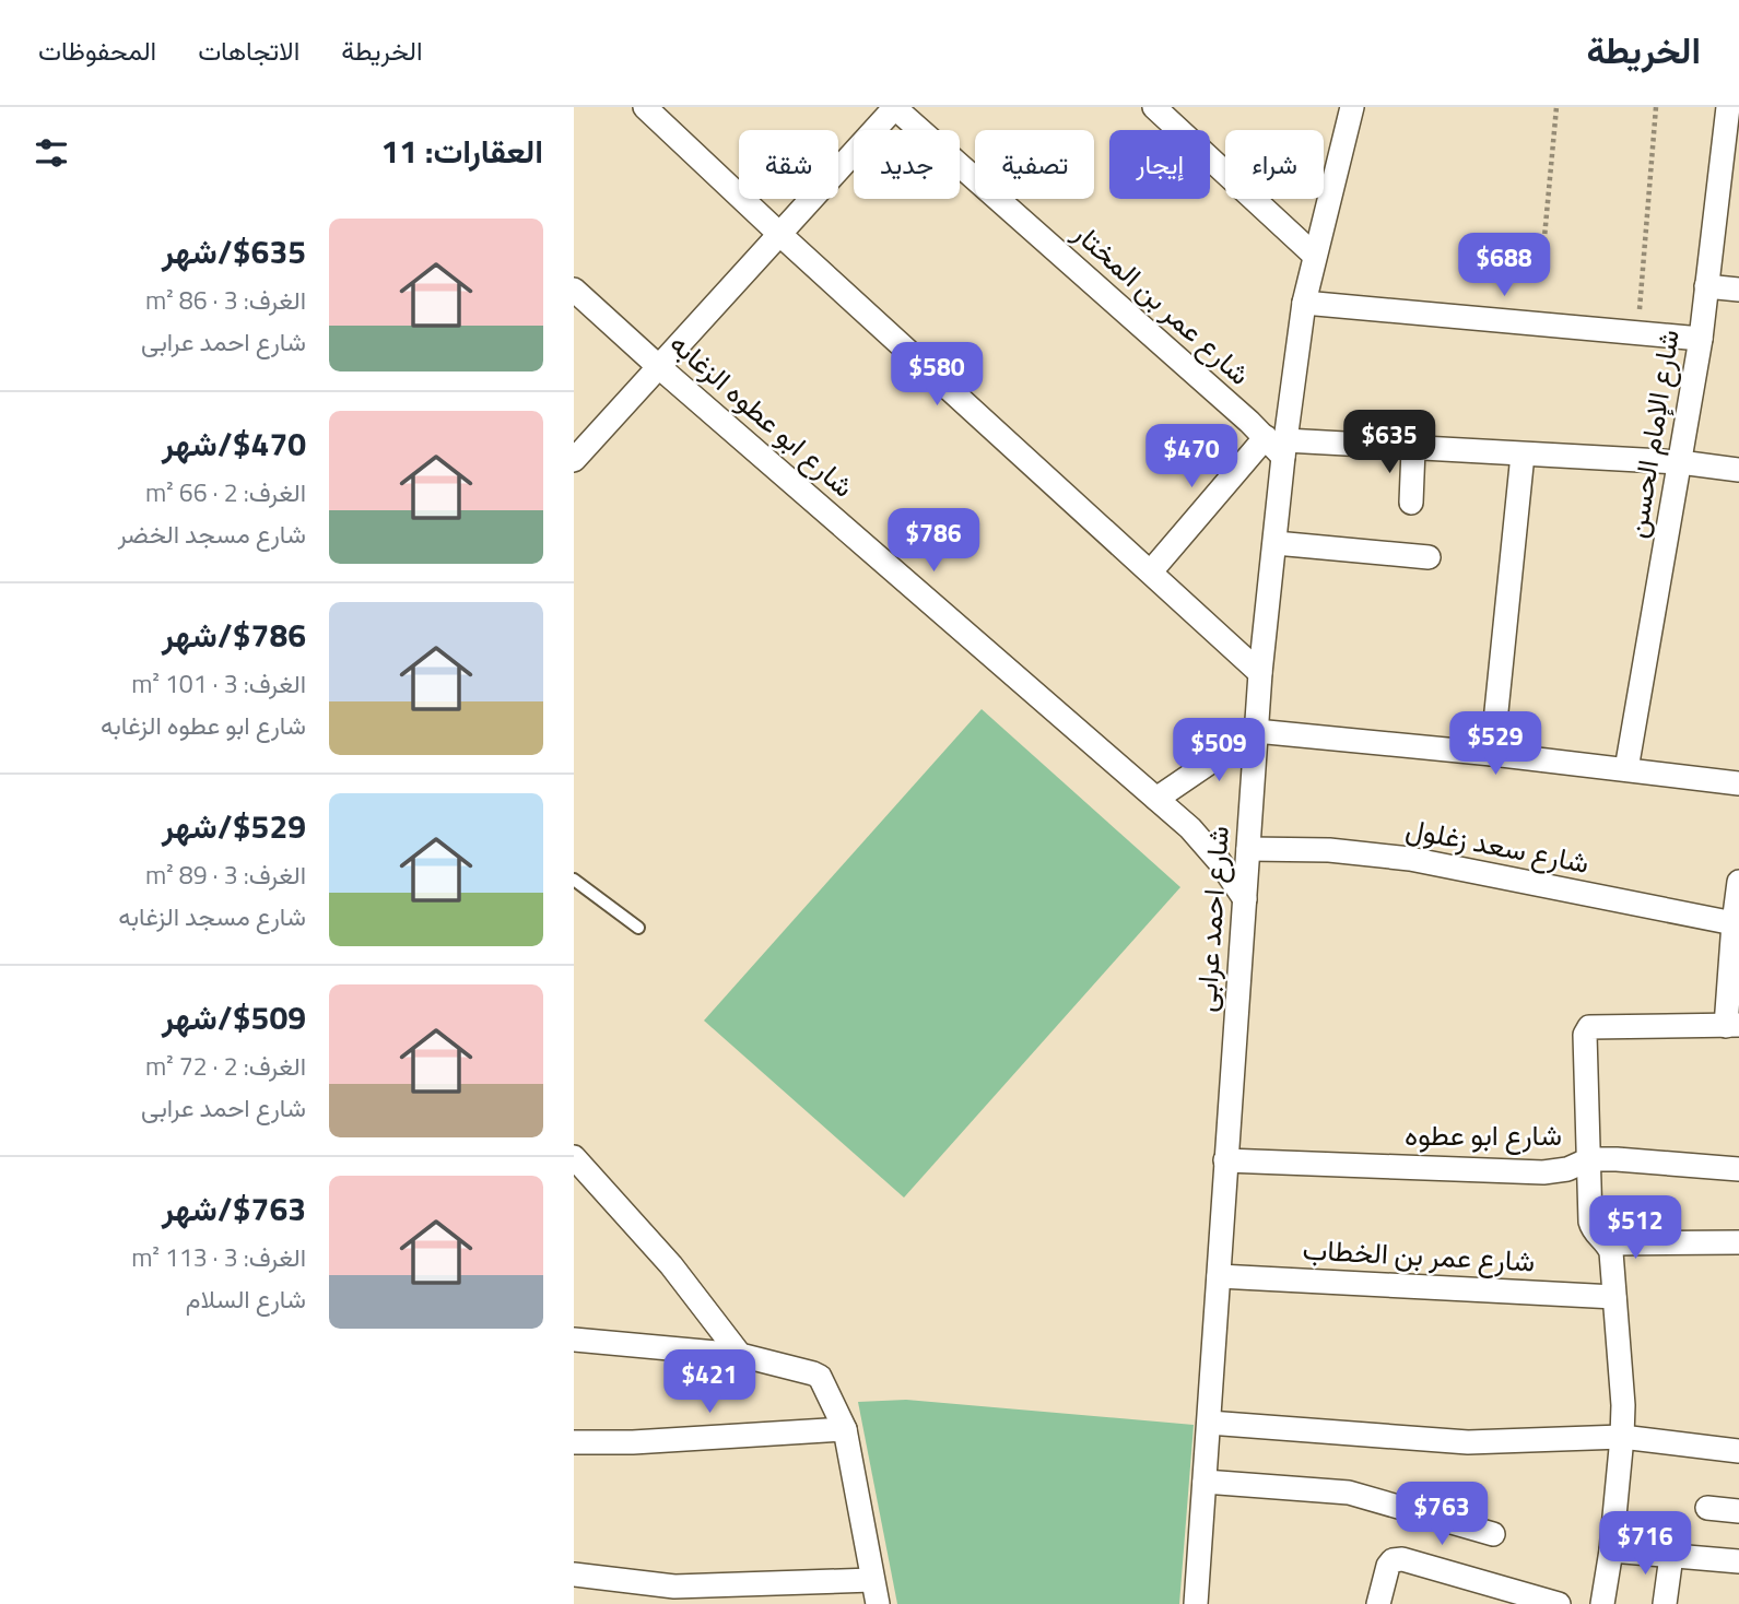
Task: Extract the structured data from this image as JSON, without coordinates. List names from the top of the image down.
{
  "streets": {
    "street": [
      "شارع عمر بن المختار",
      "شارع ابو عطوه الزغابه",
      "شارع الإمام الحسن",
      "شارع سعد زغلول",
      "شارع احمد عرابى",
      "شارع ابو عطوه",
      "شارع عمر بن الخطاب"
    ]
  },
  "crossings": [
    ["شارع عمر بن المختار", "شارع احمد عرابى"],
    ["شارع ابو عطوه الزغابه", "شارع احمد عرابى"],
    ["شارع سعد زغلول", "شارع احمد عرابى"],
    ["شارع احمد عرابى", "شارع ابو عطوه"],
    ["شارع احمد عرابى", "شارع عمر بن الخطاب"]
  ],
  "page": {
    "header": "الخريطة",
    "nav": ["الخريطة", "الاتجاهات", "المحفوظات"],
    "heading": "العقارات: 11",
    "chip": [
      "شراء",
      "إيجار",
      "تصفية",
      "جديد",
      "شقة"
    ],
    "list": [
      {
        "name": "$635/شهر",
        "note": "الغرف: 3 · 86 m² · شارع احمد عرابى"
      },
      {
        "name": "$470/شهر",
        "note": "الغرف: 2 · 66 m² · شارع مسجد الخضر"
      },
      {
        "name": "$786/شهر",
        "note": "الغرف: 3 · 101 m² · شارع ابو عطوه الزغابه"
      },
      {
        "name": "$529/شهر",
        "note": "الغرف: 3 · 89 m² · شارع مسجد الزغابه"
      },
      {
        "name": "$509/شهر",
        "note": "الغرف: 2 · 72 m² · شارع احمد عرابى"
      },
      {
        "name": "$763/شهر",
        "note": "الغرف: 3 · 113 m² · شارع السلام"
      }
    ],
    "price": [
      "$688",
      "$580",
      "$635",
      "$470",
      "$786",
      "$529",
      "$509",
      "$512",
      "$421",
      "$763",
      "$716"
    ]
  }
}
